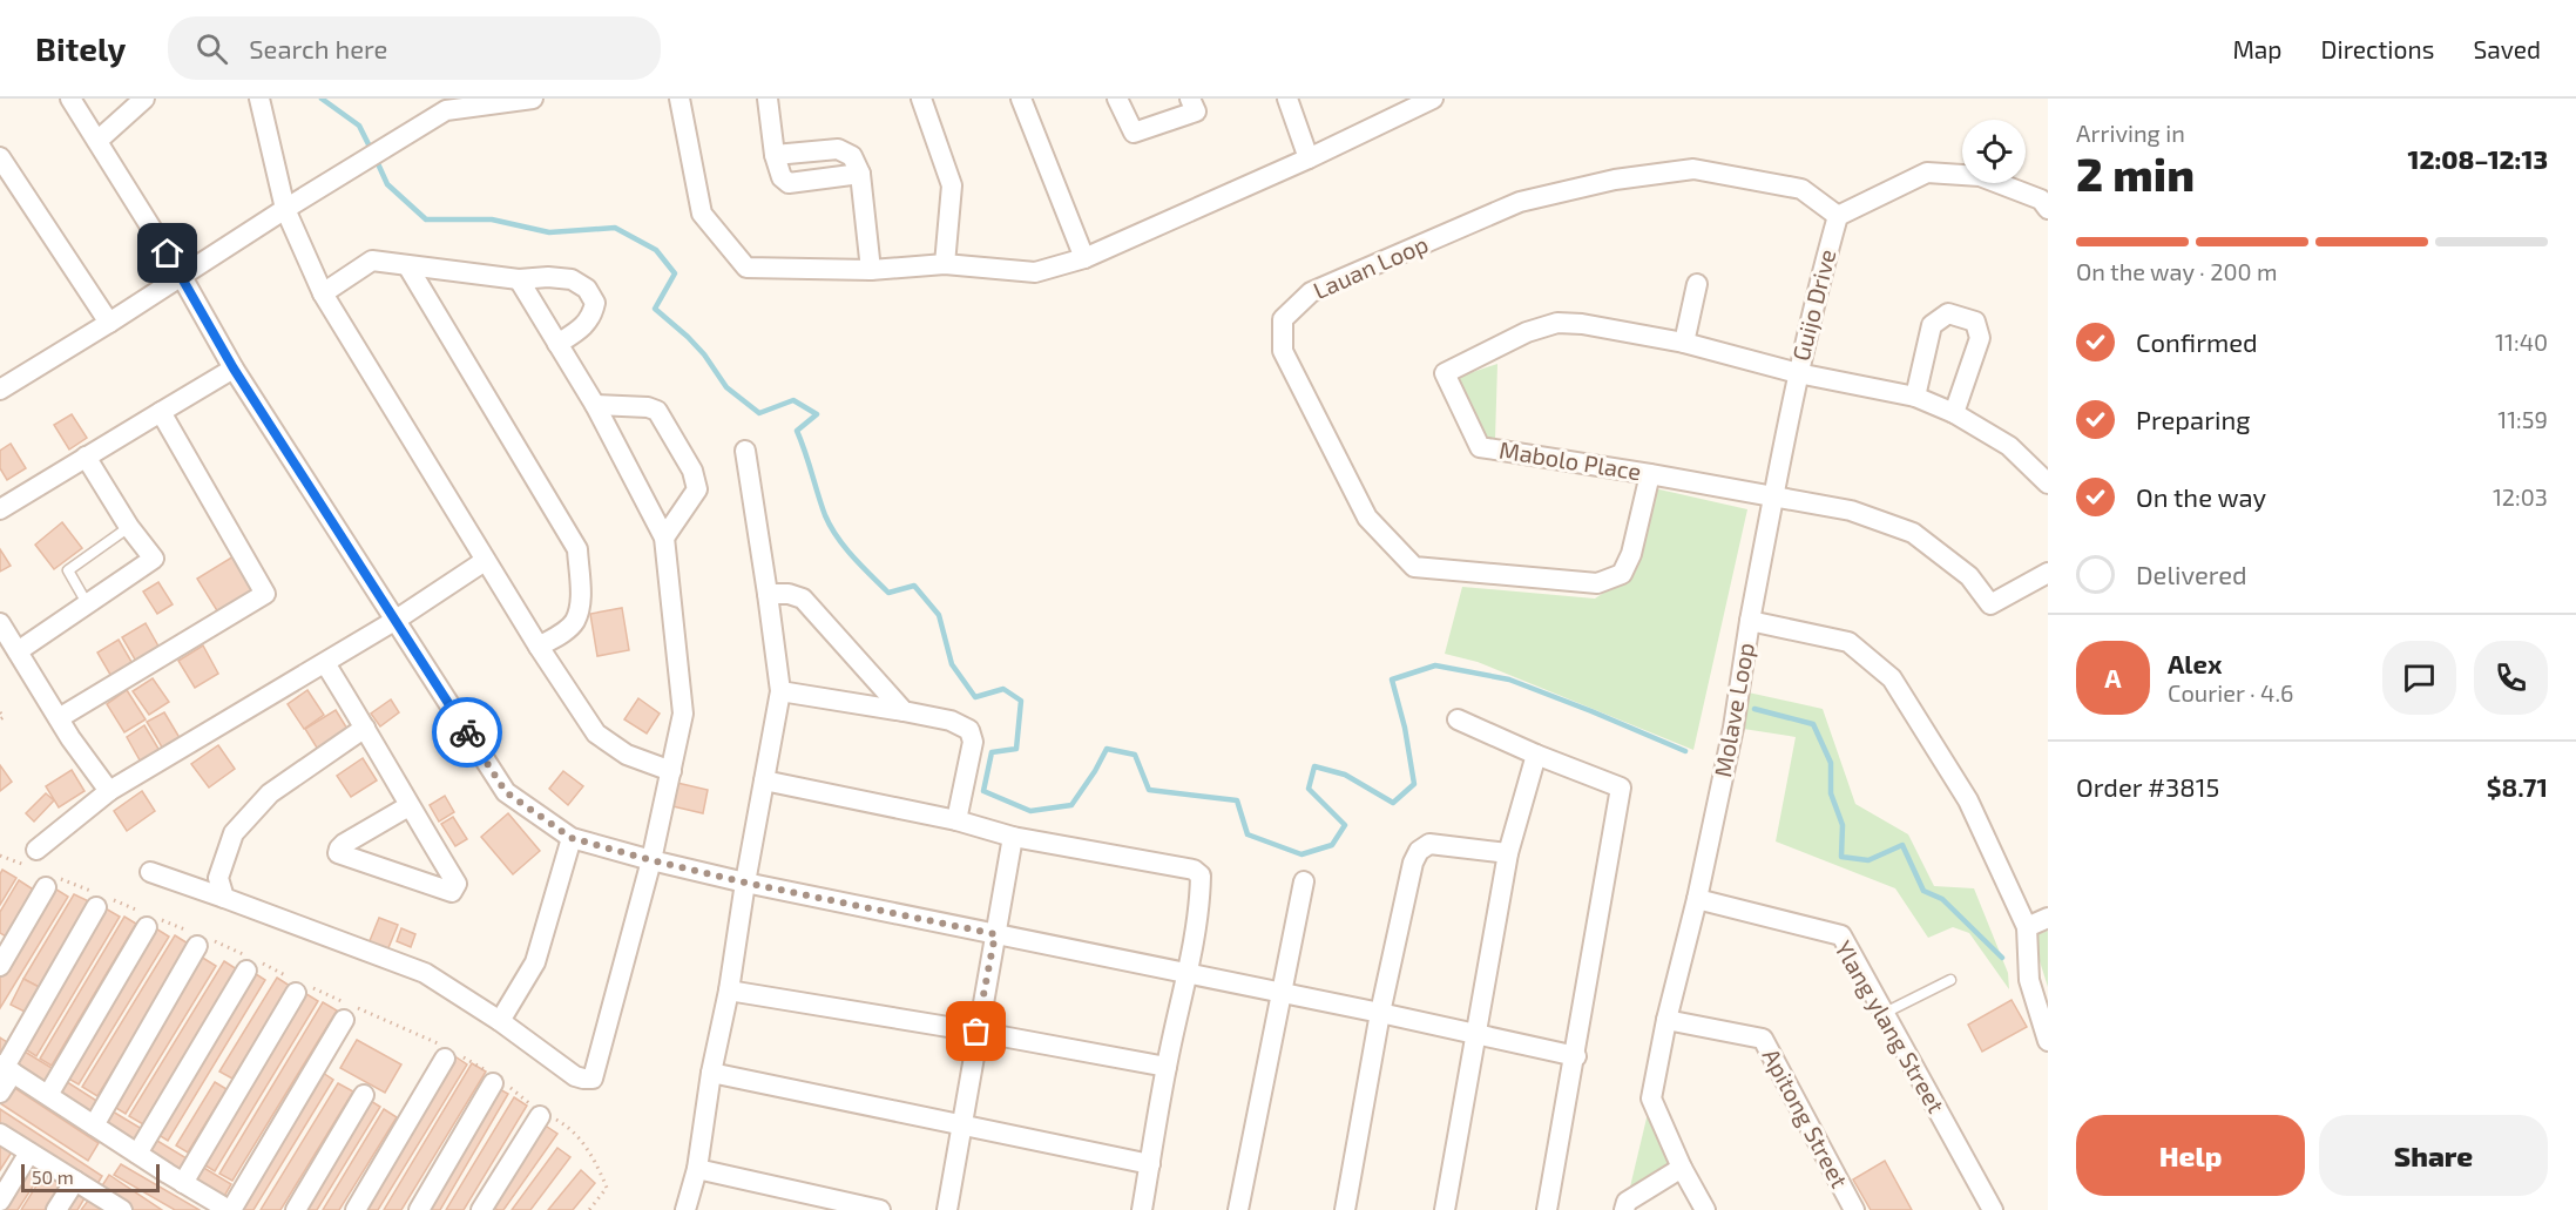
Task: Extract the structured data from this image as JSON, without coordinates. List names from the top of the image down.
{
  "streets": {
    "street": [
      "Lauan Loop",
      "Guijo Drive",
      "Mabolo Place",
      "Molave Loop",
      "Ylang ylang Street",
      "Apitong Street"
    ]
  },
  "crossings": [
    ["Lauan Loop", "Guijo Drive"],
    ["Lauan Loop", "Mabolo Place"],
    ["Guijo Drive", "Mabolo Place"],
    ["Guijo Drive", "Molave Loop"],
    ["Molave Loop", "Ylang ylang Street"],
    ["Molave Loop", "Apitong Street"]
  ],
  "scale_bar": "50 m",
  "page": {
    "header": "Bitely",
    "search": "Search here",
    "nav": ["Map", "Directions", "Saved"],
    "heading": ["2 min", "Arriving in", "12:08–12:13"],
    "panel": [
      "Alex",
      "Courier · 4.6",
      "Order #3815",
      "$8.71"
    ],
    "bar": "On the way · 200 m",
    "list": [
      ["Confirmed", "11:40"],
      ["Preparing", "11:59"],
      ["On the way", "12:03"],
      "Delivered"
    ],
    "round": "A",
    "buttons": ["Help", "Share"],
    "scale": "50 m"
  }
}
